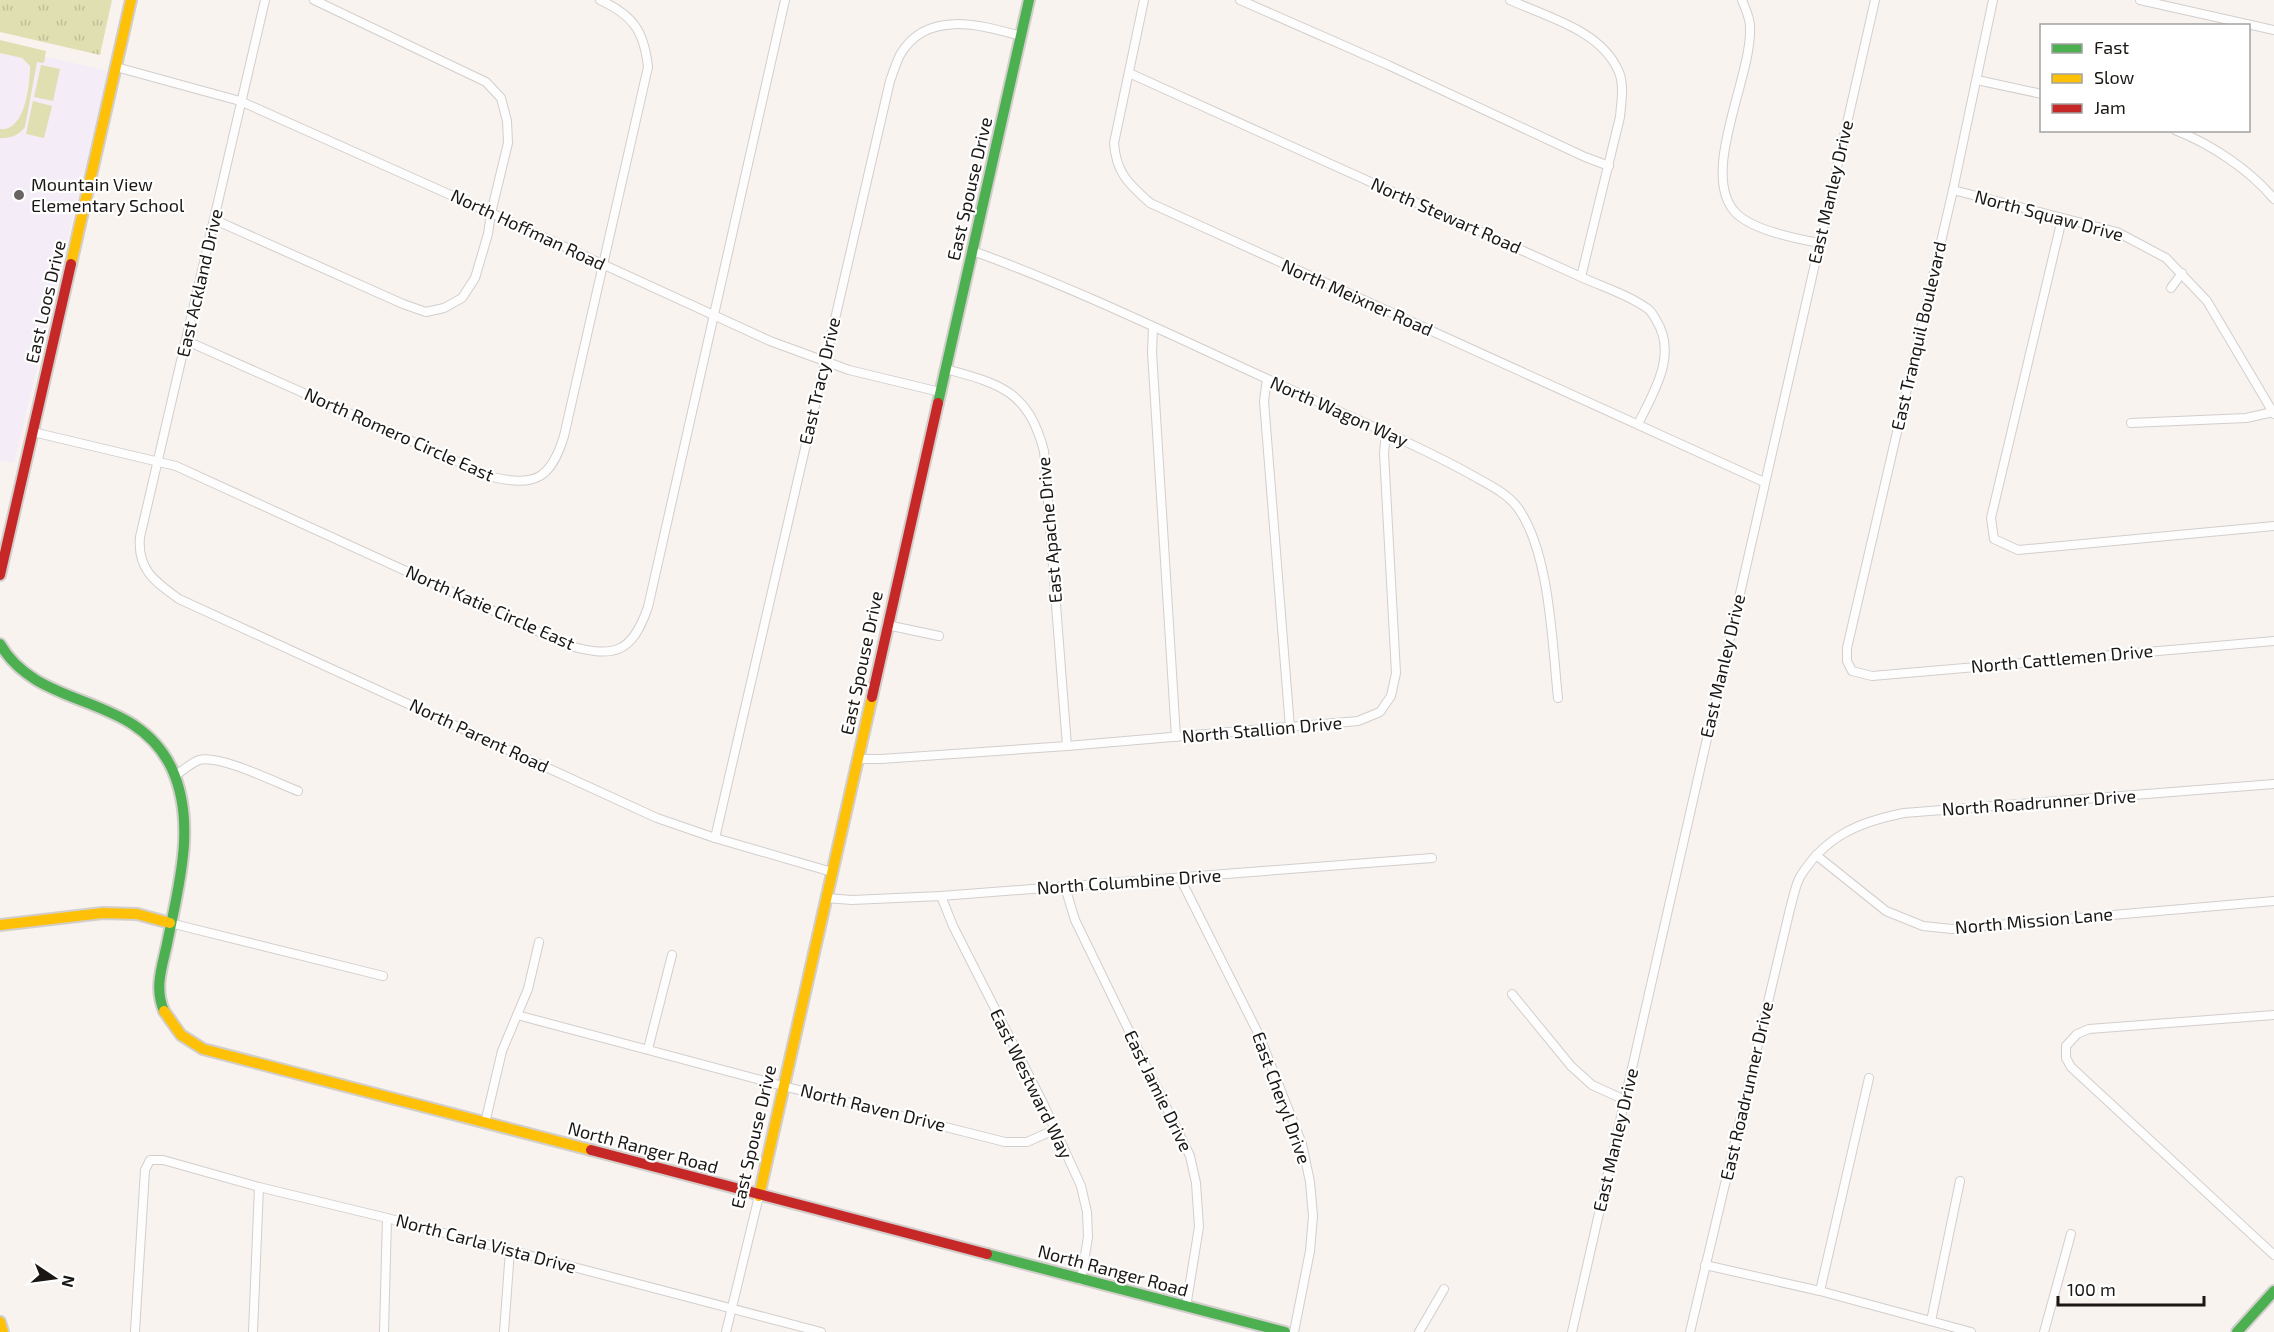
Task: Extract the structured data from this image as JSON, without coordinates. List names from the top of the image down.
{
  "streets": {
    "street": [
      "East Spouse Drive",
      "East Manley Drive",
      "North Stewart Road",
      "North Squaw Drive",
      "North Hoffman Road",
      "East Ackland Drive",
      "North Meixner Road",
      "East Loos Drive",
      "East Tranquil Boulevard",
      "East Tracy Drive",
      "North Wagon Way",
      "North Romero Circle East",
      "East Apache Drive",
      "North Katie Circle East",
      "North Cattlemen Drive",
      "North Stallion Drive",
      "North Parent Road",
      "North Roadrunner Drive",
      "North Columbine Drive",
      "North Mission Lane",
      "East Westward Way",
      "East Jamie Drive",
      "East Roadrunner Drive",
      "East Cheryl Drive",
      "North Raven Drive",
      "North Ranger Road",
      "North Carla Vista Drive"
    ]
  },
  "crossings": [
    ["East Spouse Drive", "North Hoffman Road"],
    ["East Spouse Drive", "East Tracy Drive"],
    ["East Spouse Drive", "North Wagon Way"],
    ["East Spouse Drive", "East Apache Drive"],
    ["East Spouse Drive", "North Stallion Drive"],
    ["East Spouse Drive", "North Parent Road"],
    ["East Spouse Drive", "North Columbine Drive"],
    ["East Spouse Drive", "North Raven Drive"],
    ["East Spouse Drive", "North Ranger Road"],
    ["East Spouse Drive", "North Carla Vista Drive"],
    ["East Manley Drive", "North Meixner Road"],
    ["North Stewart Road", "North Meixner Road"],
    ["North Squaw Drive", "East Tranquil Boulevard"],
    ["North Hoffman Road", "East Ackland Drive"],
    ["North Hoffman Road", "East Loos Drive"],
    ["North Hoffman Road", "East Tracy Drive"],
    ["North Hoffman Road", "North Romero Circle East"],
    ["North Hoffman Road", "North Katie Circle East"],
    ["East Ackland Drive", "North Romero Circle East"],
    ["East Ackland Drive", "North Katie Circle East"],
    ["East Ackland Drive", "North Parent Road"],
    ["East Loos Drive", "North Katie Circle East"],
    ["East Tranquil Boulevard", "North Cattlemen Drive"],
    ["East Tracy Drive", "North Parent Road"],
    ["North Wagon Way", "North Stallion Drive"],
    ["East Apache Drive", "North Stallion Drive"],
    ["North Roadrunner Drive", "North Mission Lane"],
    ["North Roadrunner Drive", "East Roadrunner Drive"],
    ["North Columbine Drive", "East Westward Way"],
    ["North Columbine Drive", "East Jamie Drive"],
    ["North Columbine Drive", "East Cheryl Drive"],
    ["North Mission Lane", "East Roadrunner Drive"],
    ["East Westward Way", "North Raven Drive"],
    ["East Westward Way", "North Ranger Road"],
    ["East Jamie Drive", "North Ranger Road"]
  ],
  "places": ["Mountain View Elementary School"],
  "legend": ["Fast", "Slow", "Jam"],
  "scale_bar": "100 m",
  "north": "right"
}
